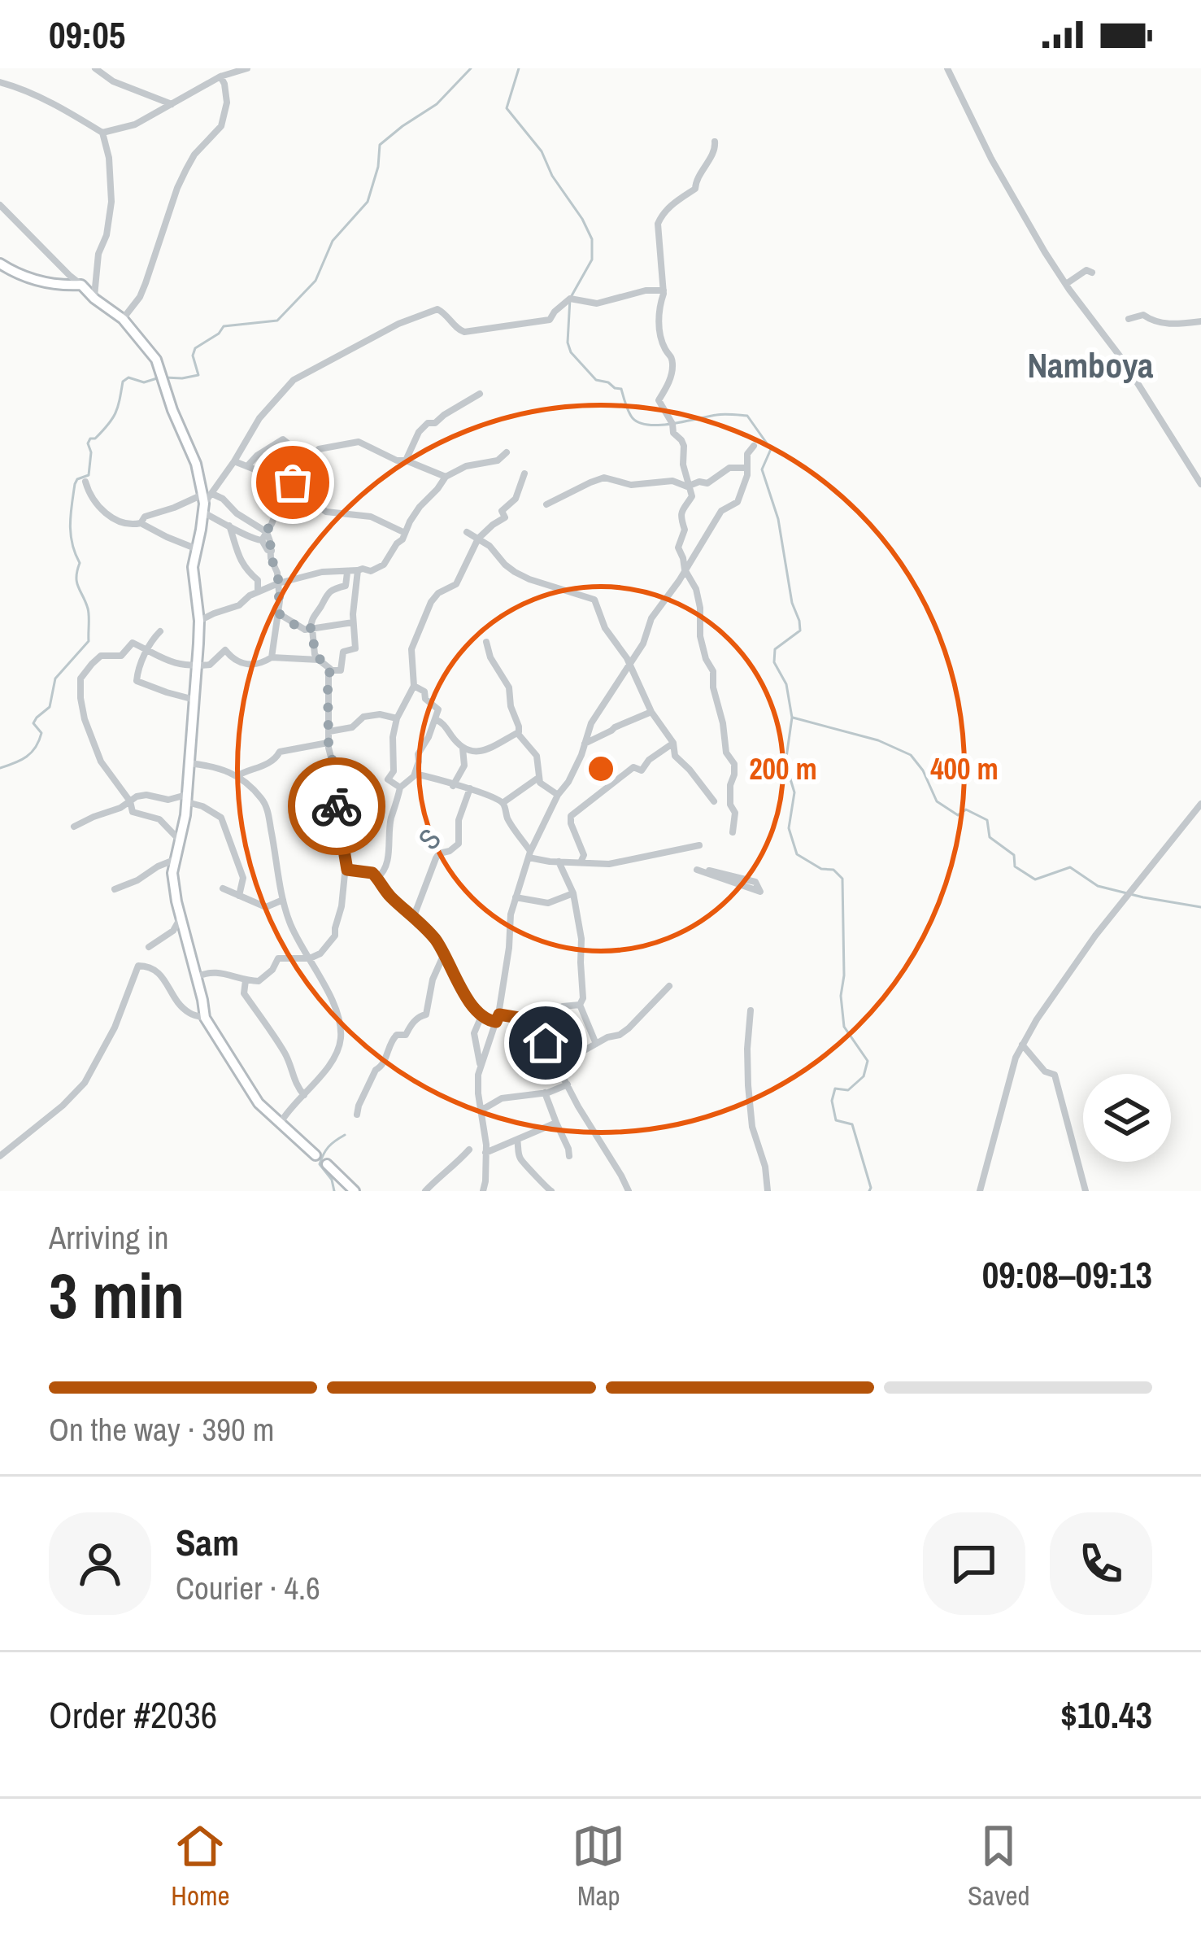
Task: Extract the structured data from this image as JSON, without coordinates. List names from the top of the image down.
{
  "streets": {
    "street": ["S"]
  },
  "districts": ["Namboya"],
  "page": {
    "status": "09:05",
    "heading": ["3 min", "Arriving in", "09:08–09:13"],
    "panel": [
      "Sam",
      "Courier · 4.6",
      "Order #2036",
      "$10.43"
    ],
    "bar": "On the way · 390 m",
    "tabs": ["Home", "Map", "Saved"]
  },
  "rings": ["200 m", "400 m"]
}
